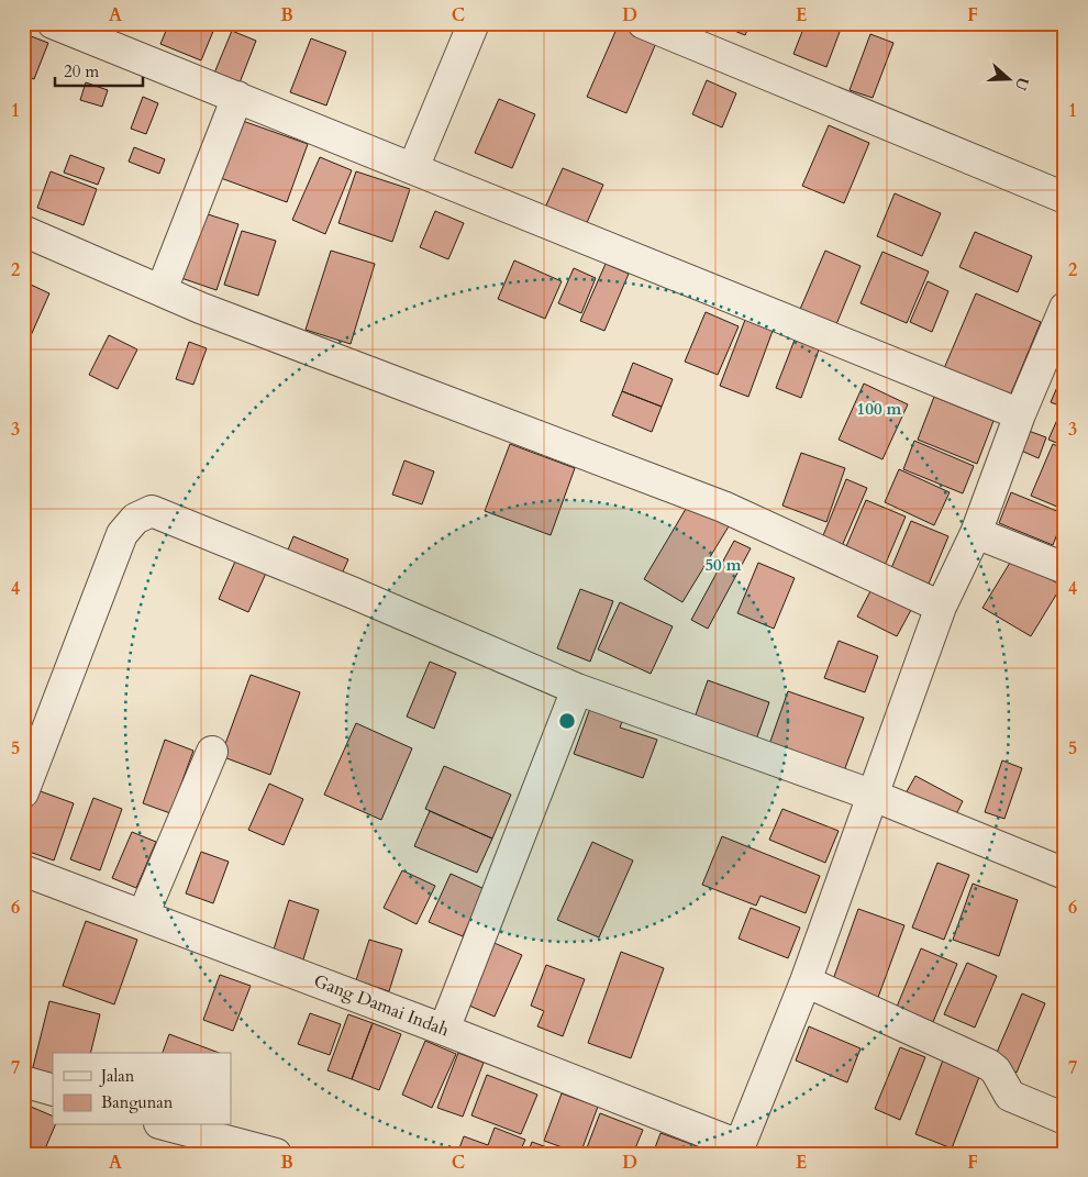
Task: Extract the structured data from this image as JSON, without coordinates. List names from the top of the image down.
{
  "streets": {
    "street": ["Gang Damai Indah"]
  },
  "legend": ["Jalan", "Bangunan"],
  "scale_bar": "20 m",
  "north": "right",
  "grid": {
    "columns": [
      "A",
      "B",
      "C",
      "D",
      "E",
      "F"
    ],
    "rows": [
      "1",
      "2",
      "3",
      "4",
      "5",
      "6",
      "7"
    ]
  },
  "rings": ["100 m", "50 m"]
}
